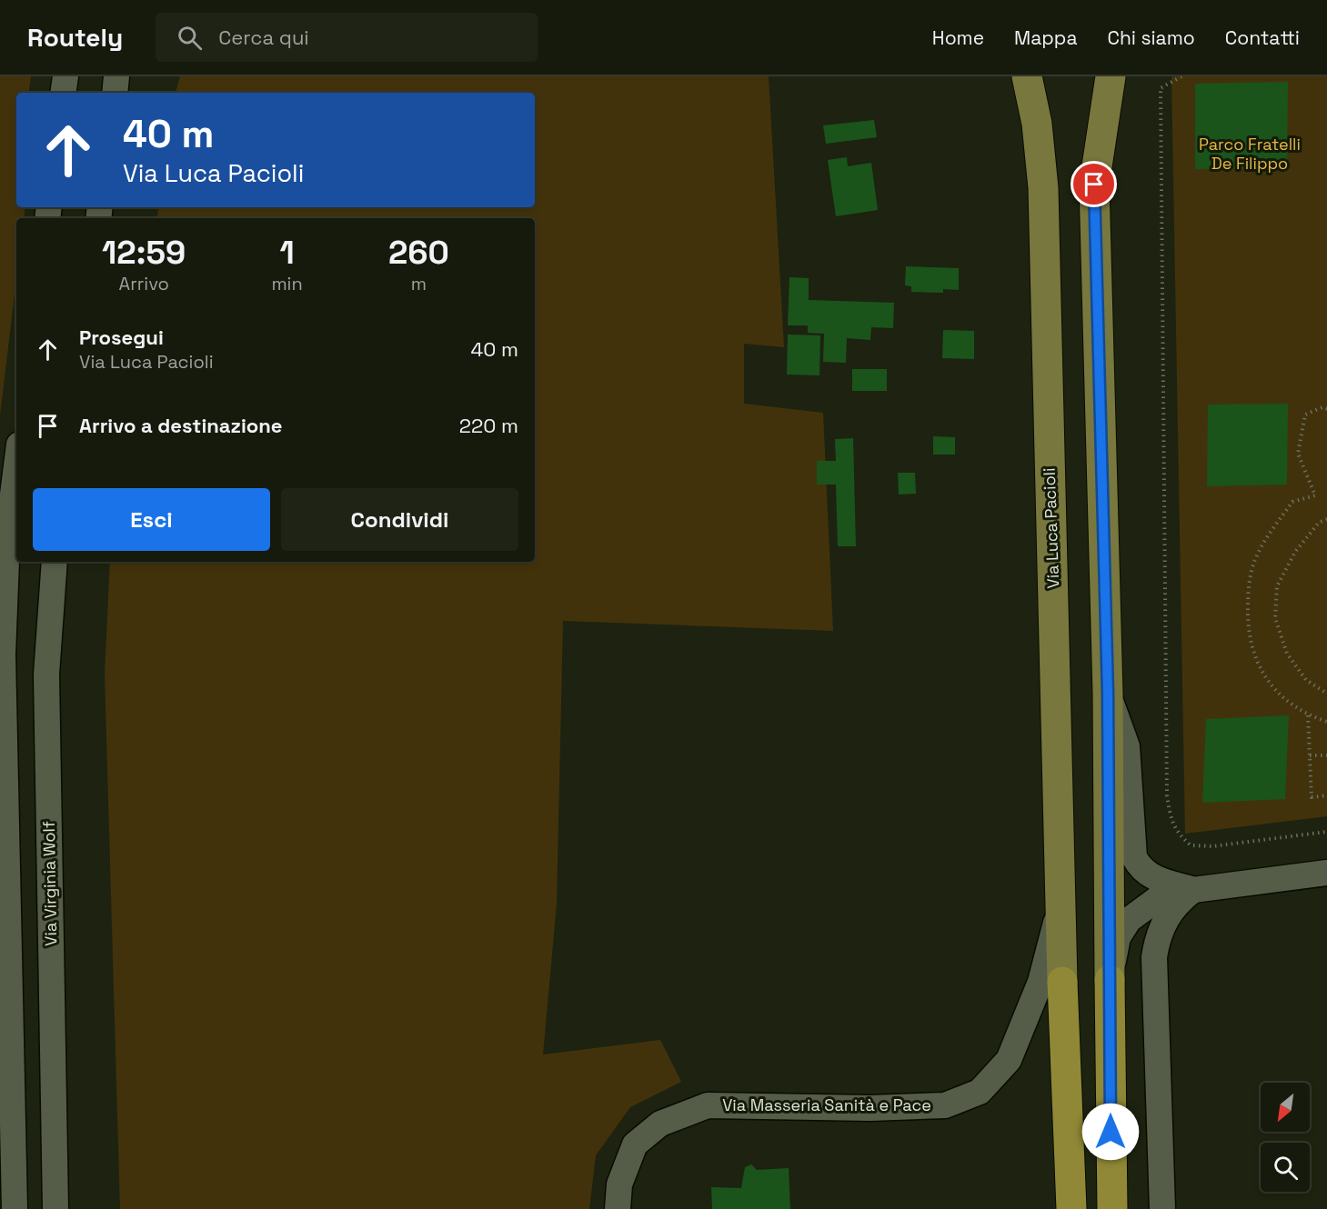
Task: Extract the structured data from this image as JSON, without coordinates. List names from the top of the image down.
{
  "streets": {
    "main road": ["Via Luca Pacioli"],
    "street": ["Via Virginia Wolf", "Via Masseria Sanità e Pace"]
  },
  "crossings": [
    ["Via Luca Pacioli", "Via Masseria Sanità e Pace"]
  ],
  "parks": ["Parco Fratelli De Filippo"],
  "north": "bottom left",
  "page": {
    "header": "Routely",
    "search": "Cerca qui",
    "nav": [
      "Home",
      "Mappa",
      "Chi siamo",
      "Contatti"
    ],
    "turn": ["40 m", "Via Luca Pacioli"],
    "eta": [
      "12:59",
      "Arrivo",
      "1",
      "min",
      "260",
      "m"
    ],
    "list": [
      {
        "name": "Prosegui",
        "note": "Via Luca Pacioli",
        "value": "40 m"
      },
      {
        "name": "Arrivo a destinazione",
        "value": "220 m"
      }
    ],
    "buttons": ["Esci", "Condividi"]
  }
}
